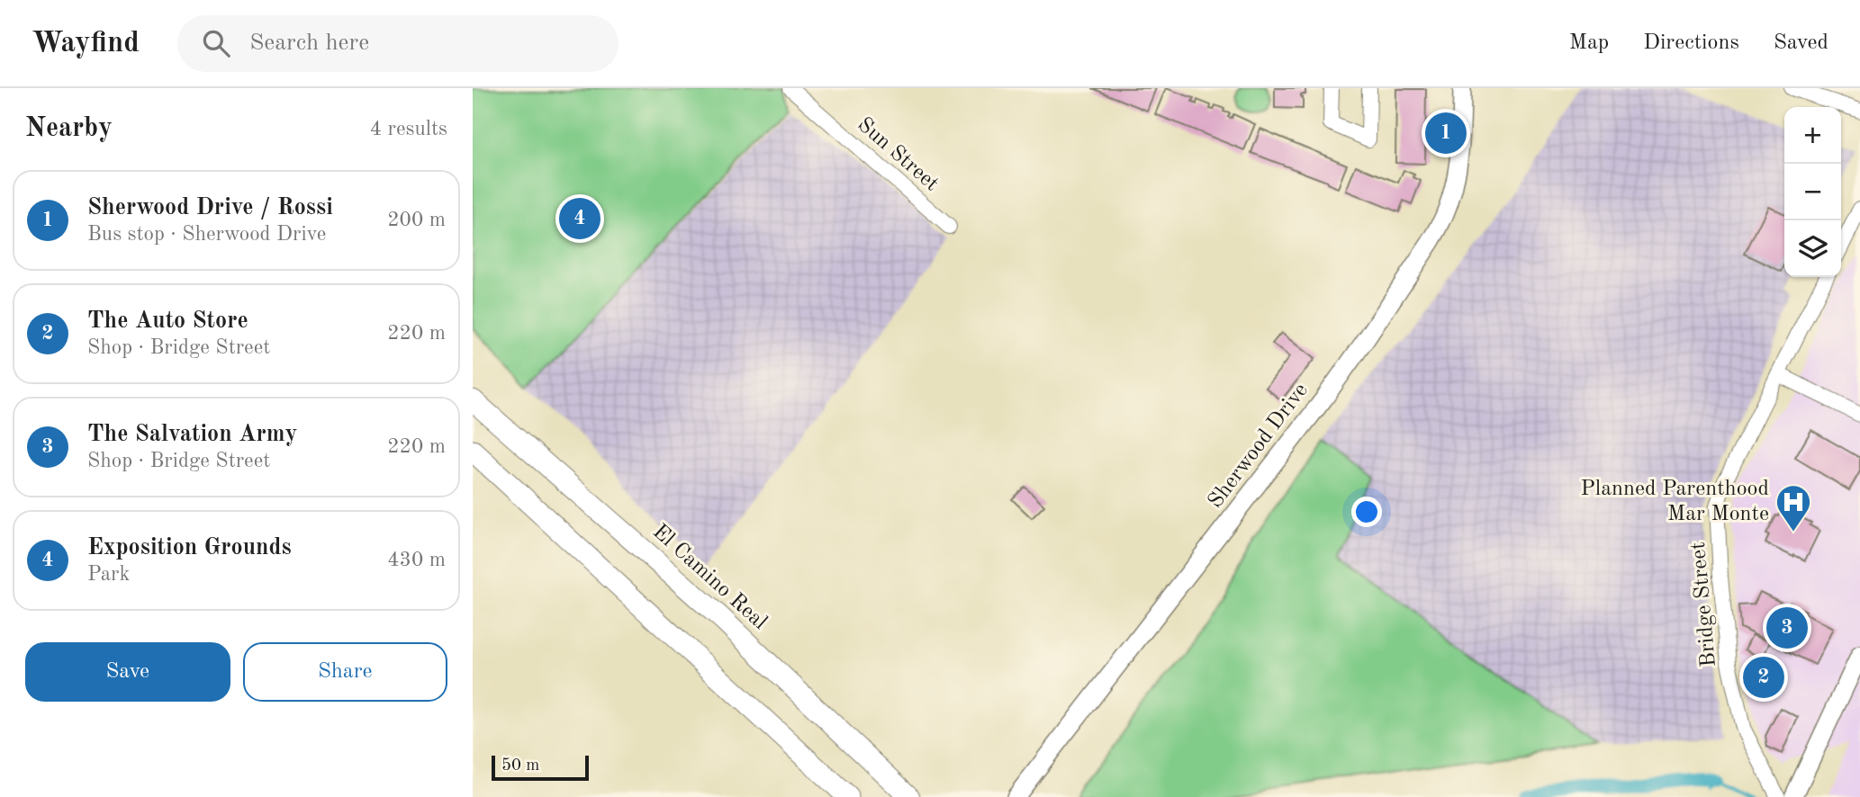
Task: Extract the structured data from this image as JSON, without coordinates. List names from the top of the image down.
{
  "streets": {
    "highway": ["El Camino Real"],
    "main road": ["Sherwood Drive"],
    "street": ["Sun Street", "Bridge Street"]
  },
  "places": {
    "hospital": ["Planned Parenthood Mar Monte"]
  },
  "scale_bar": "50 m",
  "page": {
    "header": "Wayfind",
    "search": "Search here",
    "nav": ["Map", "Directions", "Saved"],
    "heading": ["Nearby", "4 results"],
    "map_buttons": ["+", "−"],
    "pins": [
      "1",
      "4",
      "3",
      "2"
    ],
    "list": [
      {
        "mark": "1",
        "name": "Sherwood Drive / Rossi",
        "note": "Bus stop · Sherwood Drive",
        "value": "200 m"
      },
      {
        "mark": "2",
        "name": "The Auto Store",
        "note": "Shop · Bridge Street",
        "value": "220 m"
      },
      {
        "mark": "3",
        "name": "The Salvation Army",
        "note": "Shop · Bridge Street",
        "value": "220 m"
      },
      {
        "mark": "4",
        "name": "Exposition Grounds",
        "note": "Park",
        "value": "430 m"
      }
    ],
    "buttons": ["Save", "Share"],
    "scale": "50 m"
  }
}
